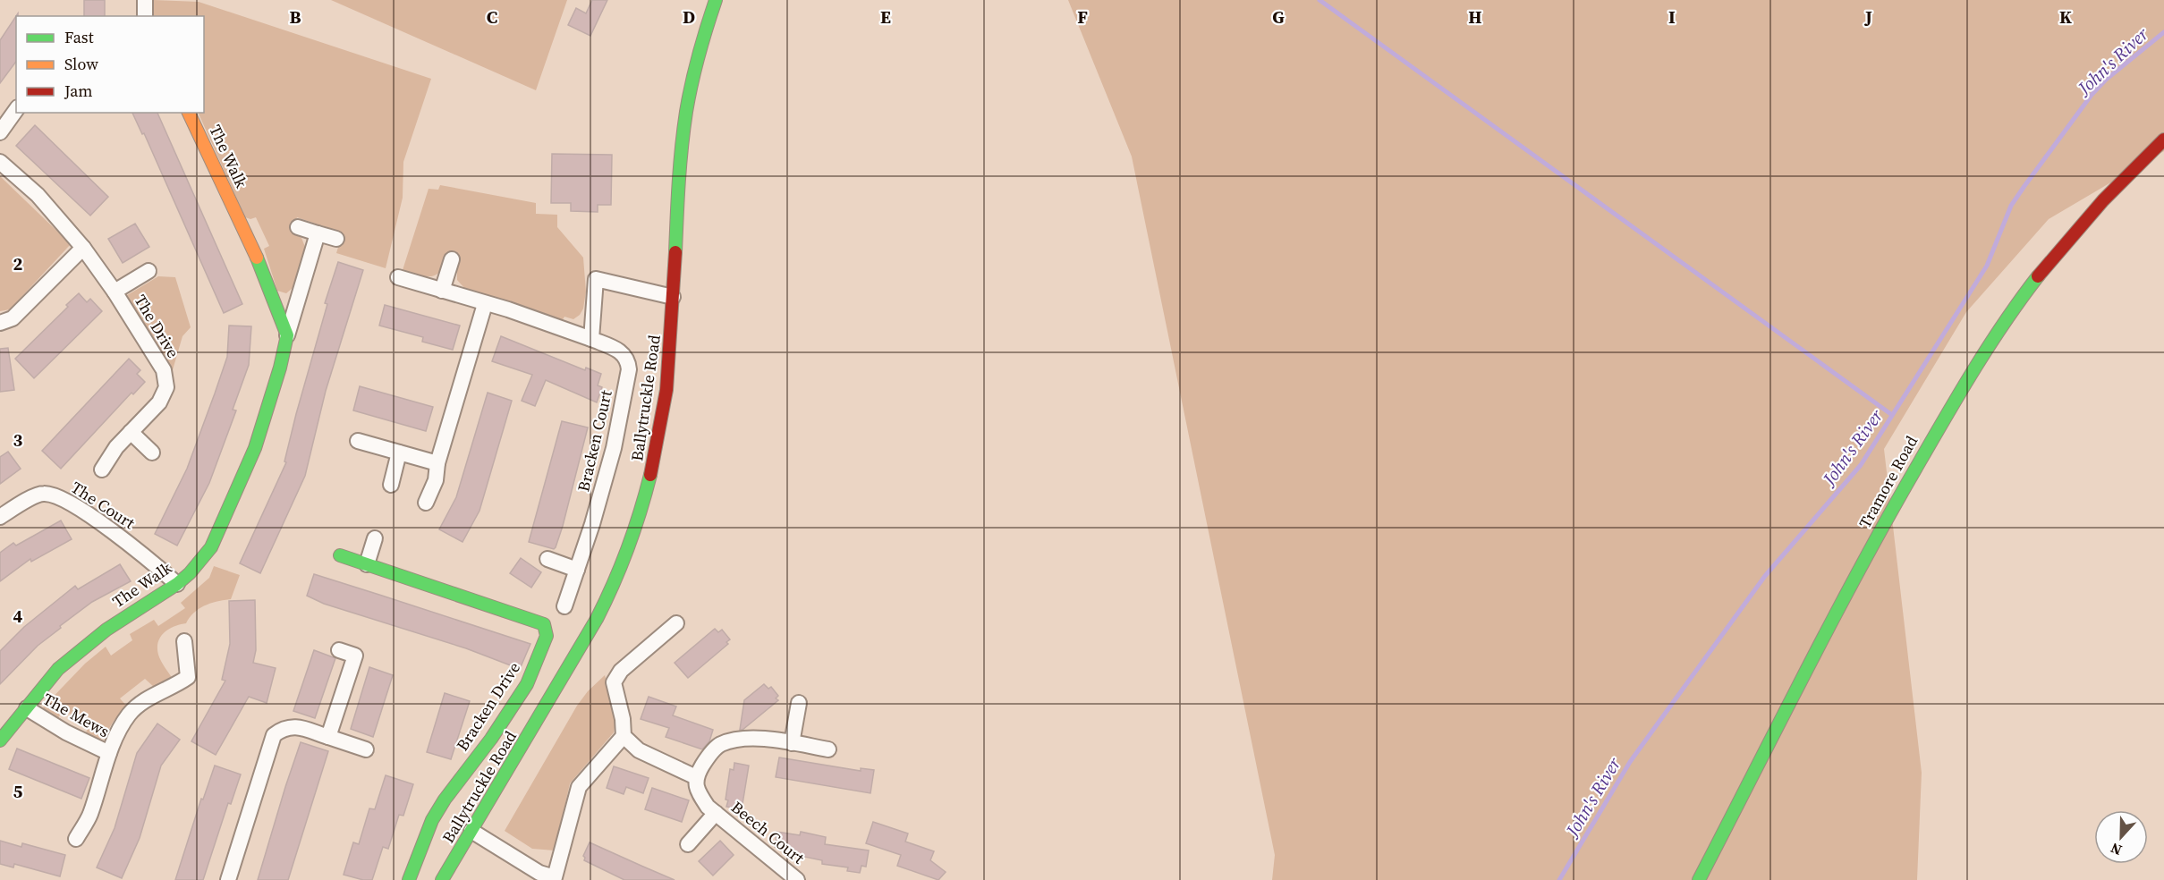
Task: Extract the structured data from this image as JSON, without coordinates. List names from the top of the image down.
{
  "streets": {
    "street": [
      "The Walk",
      "The Drive",
      "Ballytruckle Road",
      "Bracken Court",
      "Tramore Road",
      "The Court",
      "Bracken Drive",
      "The Mews",
      "Beech Court"
    ]
  },
  "crossings": [
    ["The Walk", "The Court"],
    ["The Walk", "The Mews"]
  ],
  "water": ["John's River"],
  "legend": ["Fast", "Slow", "Jam"],
  "north": "bottom",
  "grid": {
    "columns": [
      "B",
      "C",
      "D",
      "E",
      "F",
      "G",
      "H",
      "I",
      "J",
      "K"
    ],
    "rows": [
      "2",
      "3",
      "4",
      "5"
    ]
  }
}
